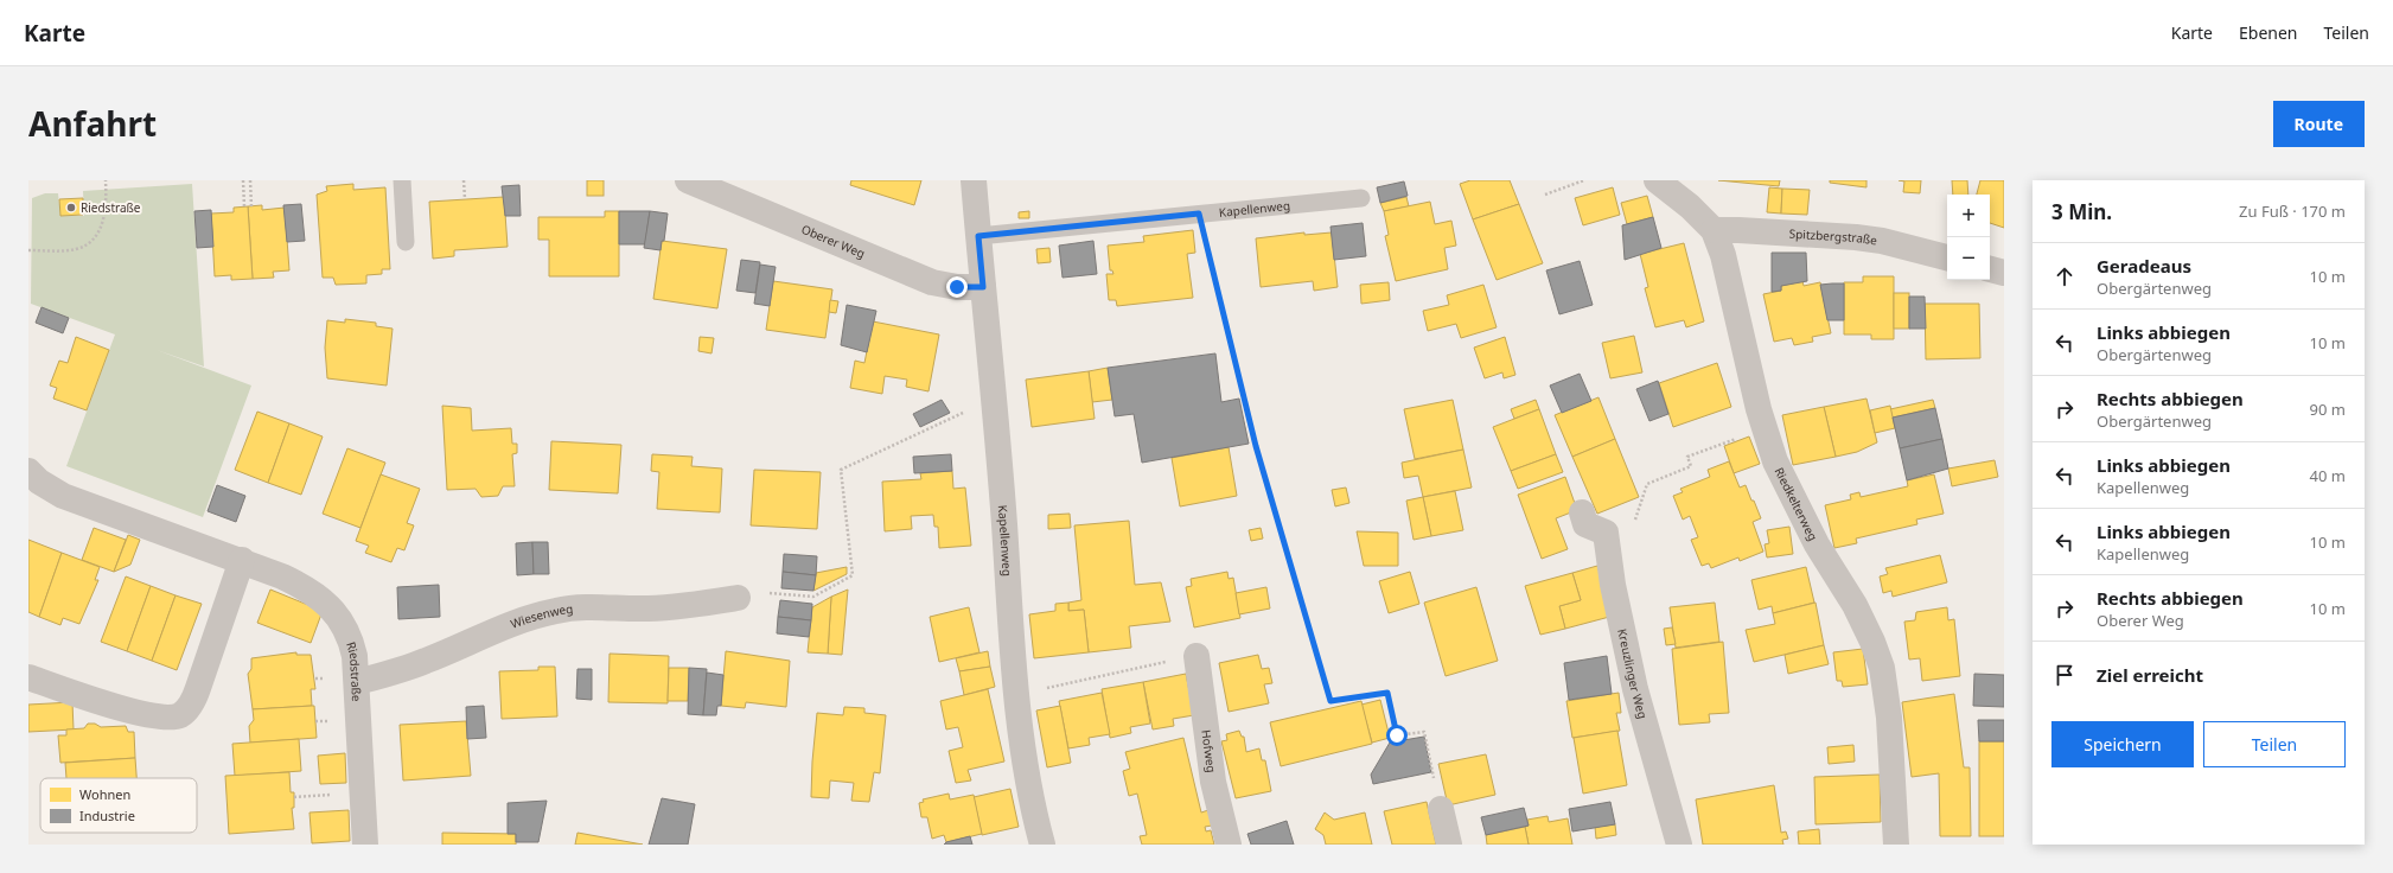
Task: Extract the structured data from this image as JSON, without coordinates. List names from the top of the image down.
{
  "streets": {
    "street": [
      "Kapellenweg",
      "Spitzbergstraße",
      "Oberer Weg",
      "Riedkelterweg",
      "Wiesenweg",
      "Riedstraße",
      "Kreuzlinger Weg",
      "Hofweg"
    ]
  },
  "crossings": [
    ["Kapellenweg", "Oberer Weg"],
    ["Spitzbergstraße", "Riedkelterweg"],
    ["Wiesenweg", "Riedstraße"]
  ],
  "places": ["Riedstraße"],
  "legend": ["Wohnen", "Industrie"],
  "page": {
    "header": "Karte",
    "nav": ["Karte", "Ebenen", "Teilen"],
    "title": "Anfahrt",
    "buttons": [
      "Route",
      ["Speichern", "Teilen"]
    ],
    "heading": ["3 Min.", "Zu Fuß · 170 m"],
    "map_buttons": ["+", "−"],
    "list": [
      ["Geradeaus", "Obergärtenweg", "10 m"],
      ["Links abbiegen", "Obergärtenweg", "10 m"],
      ["Rechts abbiegen", "Obergärtenweg", "90 m"],
      ["Links abbiegen", "Kapellenweg", "40 m"],
      ["Links abbiegen", "Kapellenweg", "10 m"],
      ["Rechts abbiegen", "Oberer Weg", "10 m"],
      "Ziel erreicht"
    ]
  }
}
